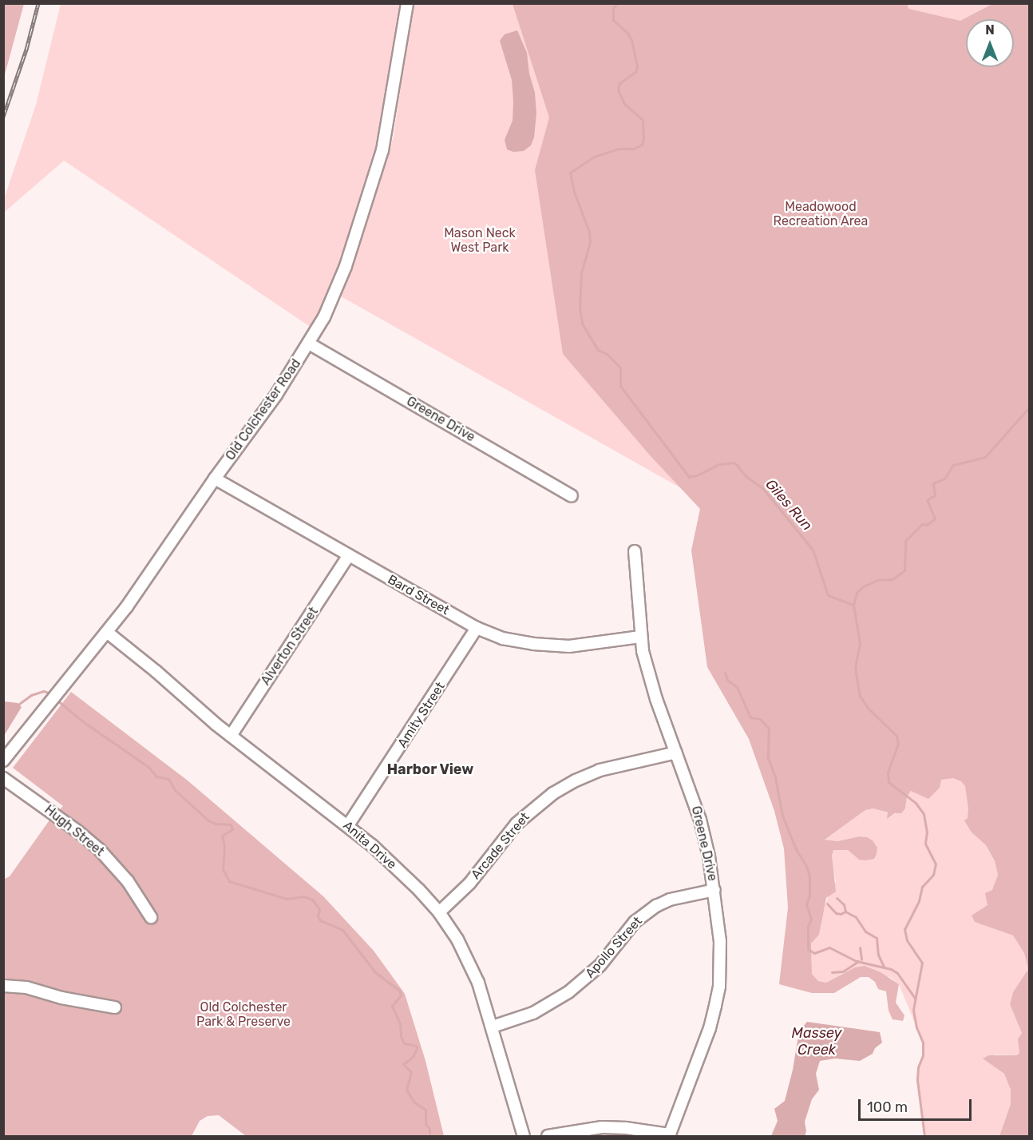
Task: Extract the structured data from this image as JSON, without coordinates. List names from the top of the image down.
{
  "streets": {
    "street": [
      "Old Colchester Road",
      "Greene Drive",
      "Bard Street",
      "Alverton Street",
      "Amity Street",
      "Hugh Street",
      "Anita Drive",
      "Arcade Street",
      "Apollo Street"
    ]
  },
  "crossings": [
    ["Old Colchester Road", "Greene Drive"],
    ["Old Colchester Road", "Bard Street"],
    ["Old Colchester Road", "Anita Drive"],
    ["Greene Drive", "Bard Street"],
    ["Greene Drive", "Arcade Street"],
    ["Greene Drive", "Apollo Street"],
    ["Bard Street", "Alverton Street"],
    ["Bard Street", "Amity Street"],
    ["Alverton Street", "Anita Drive"],
    ["Amity Street", "Anita Drive"],
    ["Anita Drive", "Arcade Street"],
    ["Anita Drive", "Apollo Street"]
  ],
  "districts": ["Harbor View"],
  "water": ["Giles Run", "Massey Creek"],
  "parks": ["Meadowood Recreation Area", "Mason Neck West Park", "Old Colchester Park & Preserve"],
  "scale_bar": "100 m",
  "north": "top"
}
